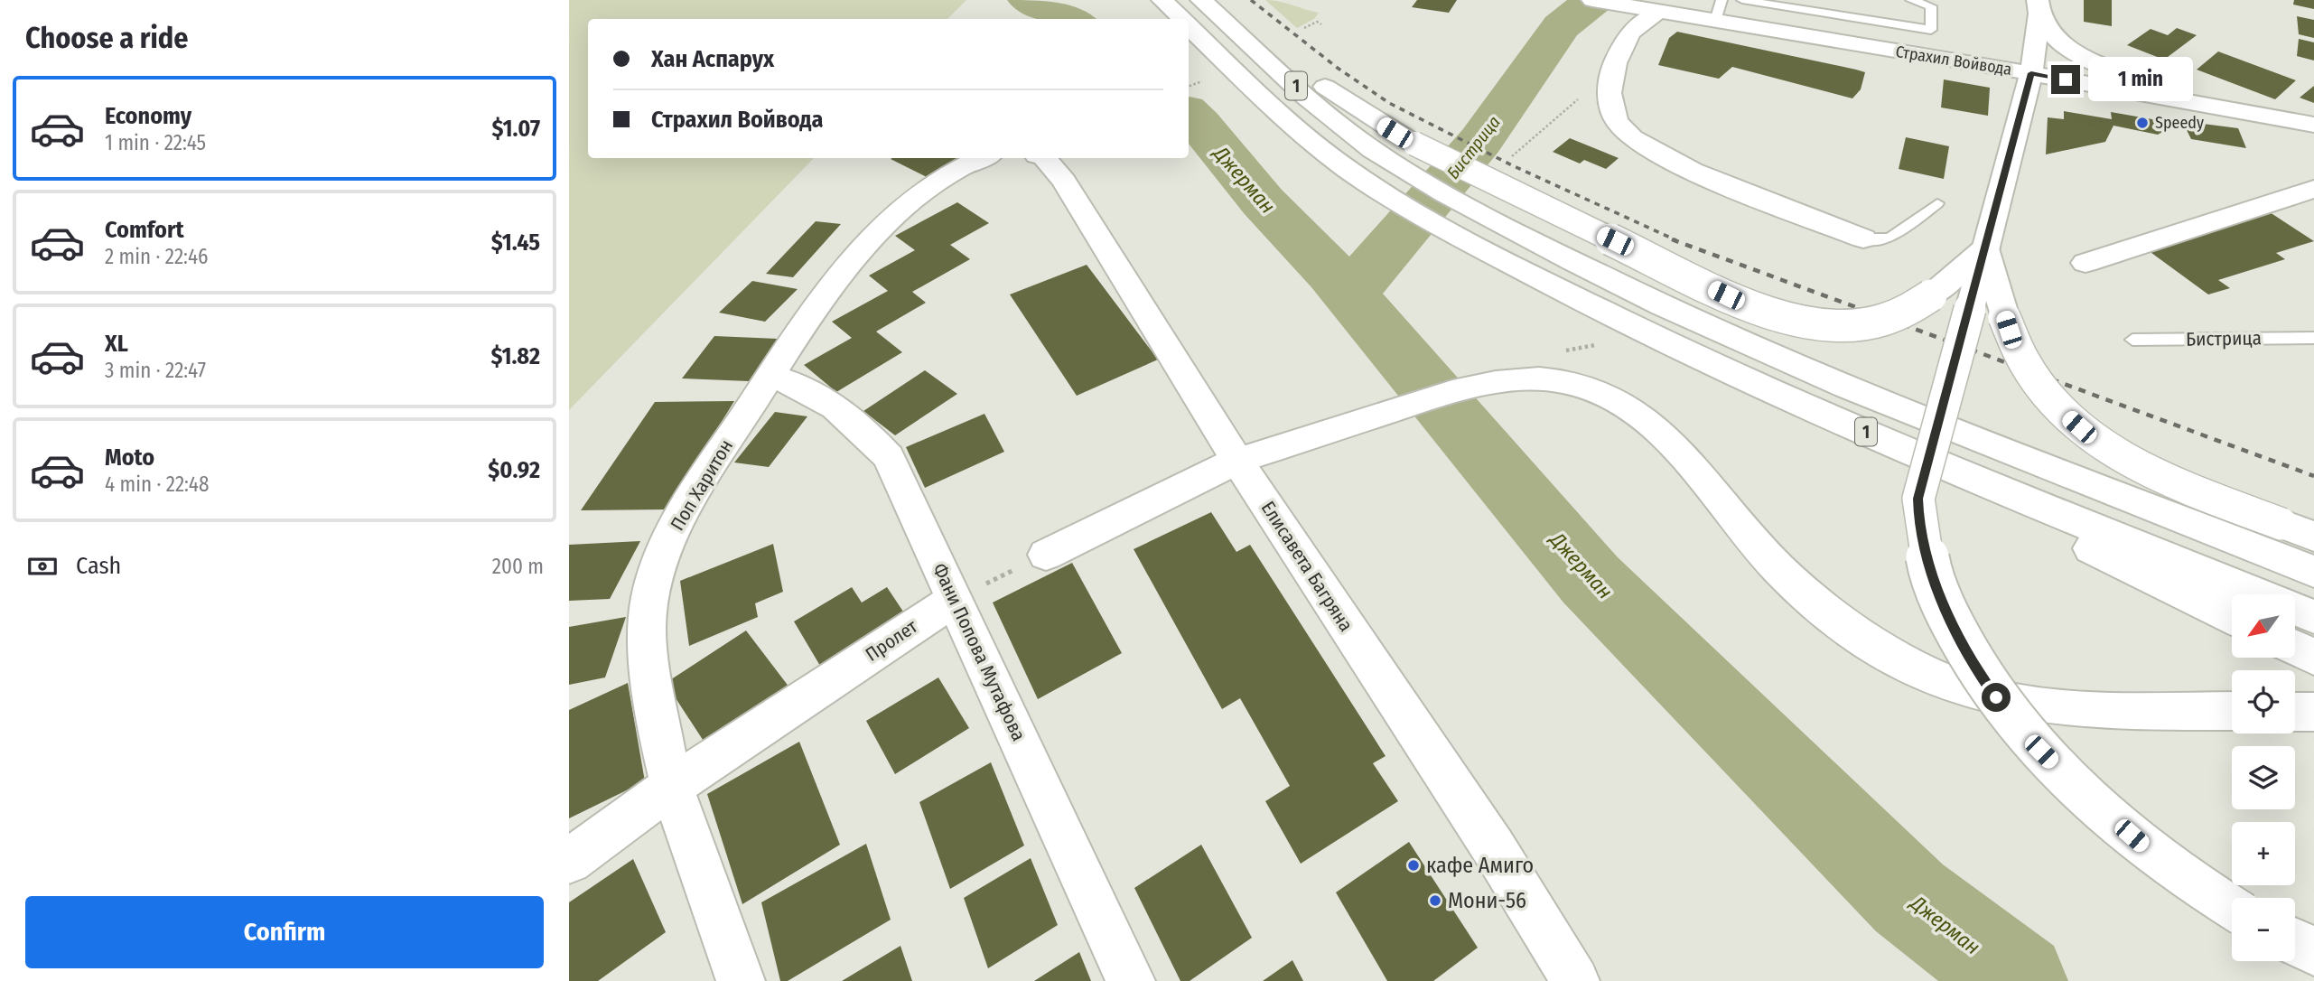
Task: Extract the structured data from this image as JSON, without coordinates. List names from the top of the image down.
{
  "streets": {
    "street": [
      "Страхил Войвода",
      "1",
      "Поп Харитон",
      "Елисавета Багряна",
      "Пролет",
      "Фани Попова Мутафова"
    ],
    "lane": ["Бистрица"]
  },
  "crossings": [
    ["Поп Харитон", "Пролет"],
    ["Поп Харитон", "Фани Попова Мутафова"],
    ["Пролет", "Фани Попова Мутафова"]
  ],
  "water": ["Бистрица", "Джерман"],
  "places": ["Speedy", "кафе Амиго", "Мони-56"],
  "north": "bottom left",
  "page": {
    "heading": "Choose a ride",
    "banner": ["Хан Аспарух", "Страхил Войвода"],
    "bubble": "1 min",
    "list": [
      {
        "name": "Economy",
        "note": "1 min · 22:45",
        "value": "$1.07"
      },
      {
        "name": "Comfort",
        "note": "2 min · 22:46",
        "value": "$1.45"
      },
      {
        "name": "XL",
        "note": "3 min · 22:47",
        "value": "$1.82"
      },
      {
        "name": "Moto",
        "note": "4 min · 22:48",
        "value": "$0.92"
      }
    ],
    "pay": ["Cash", "200 m"],
    "map_buttons": ["+", "−"],
    "buttons": "Confirm"
  }
}
